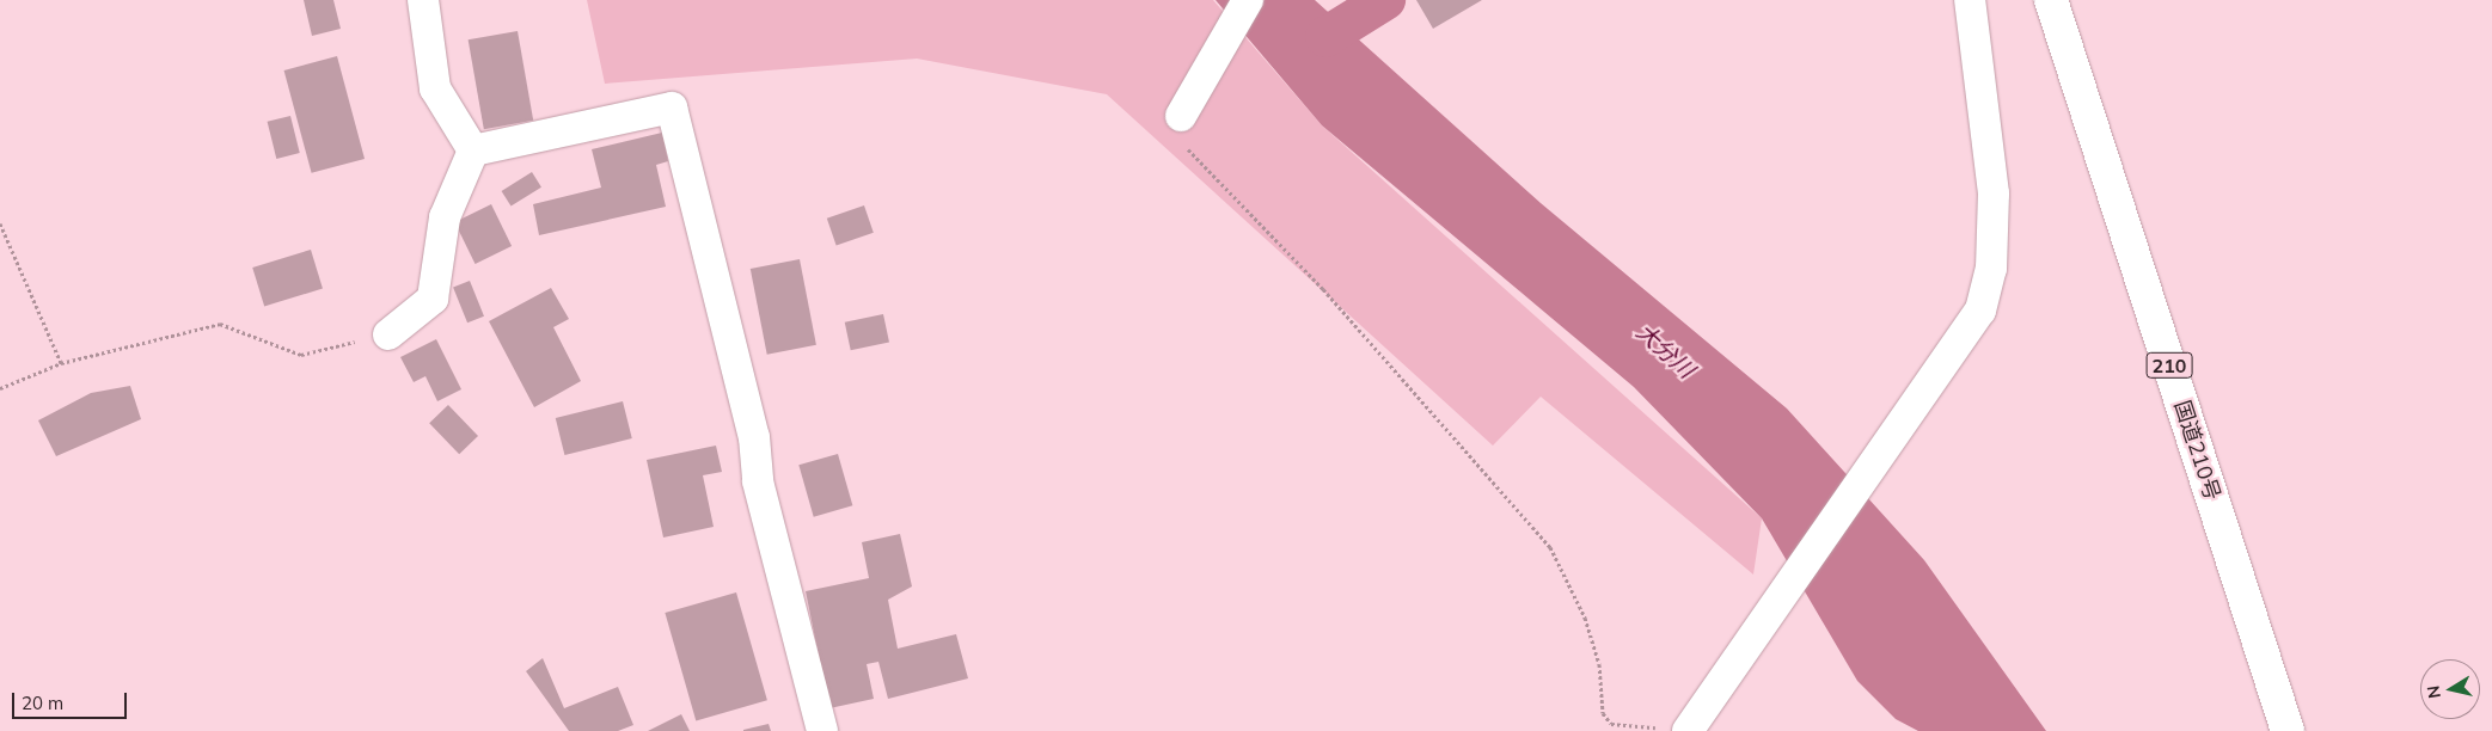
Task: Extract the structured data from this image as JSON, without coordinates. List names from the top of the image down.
{
  "streets": {
    "highway": ["210", "国道210号"]
  },
  "water": ["大分川"],
  "scale_bar": "20 m",
  "north": "left"
}
